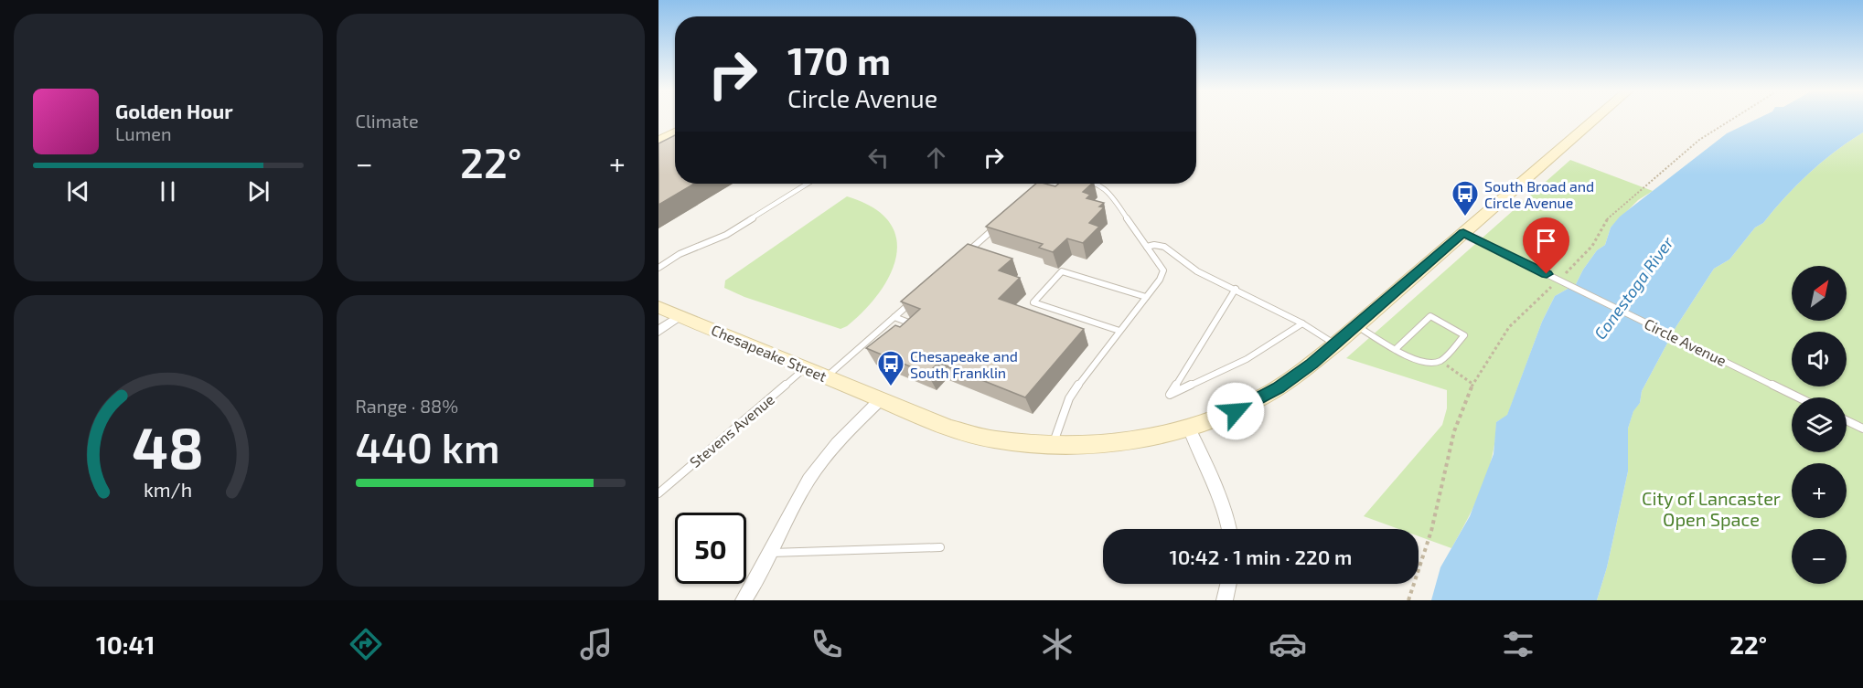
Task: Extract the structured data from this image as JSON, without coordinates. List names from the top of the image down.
{
  "streets": {
    "main road": ["Chesapeake Street"],
    "lane": ["Circle Avenue", "Stevens Avenue"]
  },
  "crossings": [
    ["Circle Avenue", "Chesapeake Street"],
    ["Chesapeake Street", "Stevens Avenue"]
  ],
  "water": ["Conestoga River"],
  "parks": ["City of Lancaster Open Space"],
  "places": {
    "bus stop": ["South Broad and Circle Avenue", "Chesapeake and South Franklin"]
  },
  "north": "top right",
  "page": {
    "tile": [
      "Climate",
      ["Range · 88%", "440 km"]
    ],
    "turn": ["170 m", "Circle Avenue"],
    "song": ["Golden Hour", "Lumen"],
    "heat": ["−", "22°", "+"],
    "map_buttons": ["+", "−"],
    "limit": "50",
    "trip": "10:42 · 1 min · 220 m",
    "tabs": ["10:41", "22°"],
    "gauge": ["48", "km/h"]
  }
}
